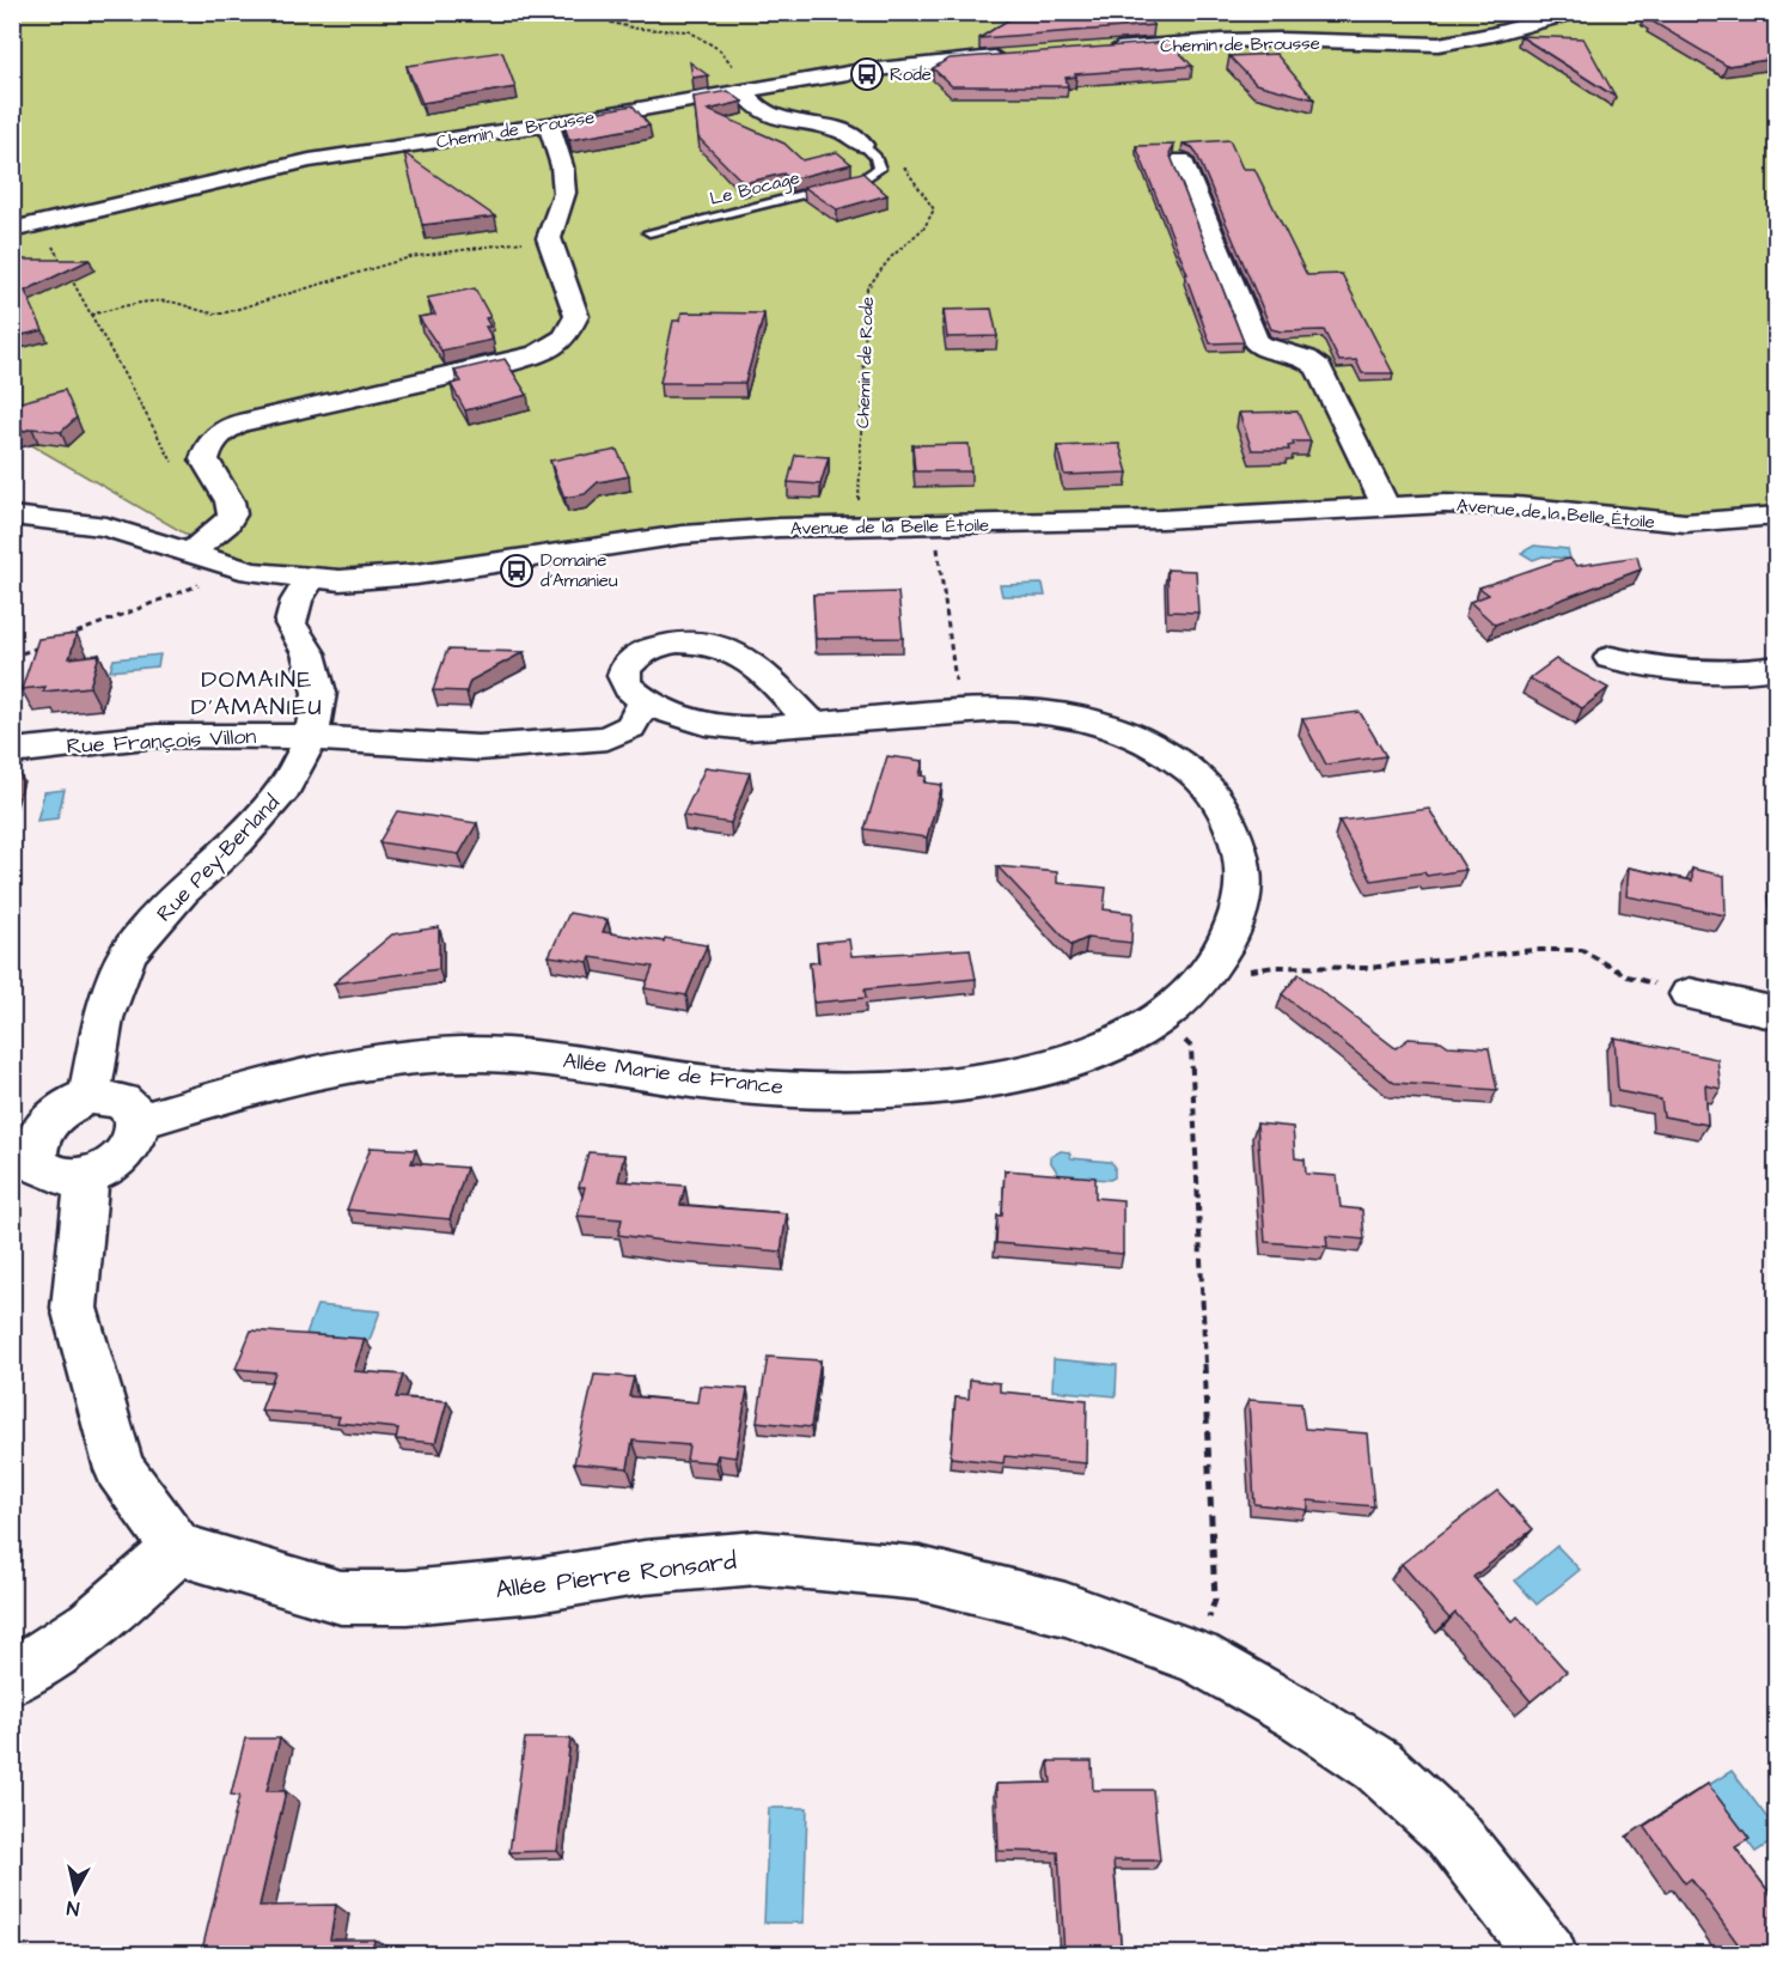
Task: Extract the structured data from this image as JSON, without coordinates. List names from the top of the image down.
{
  "streets": {
    "street": [
      "Chemin de Brousse",
      "Avenue de la Belle Étoile",
      "Rue François Villon",
      "Rue Pey-Berland",
      "Allée Marie de France",
      "Allée Pierre Ronsard"
    ],
    "lane": ["Le Bocage"],
    "path": ["Chemin de Rode"]
  },
  "crossings": [
    ["Le Bocage", "Chemin de Rode"],
    ["Chemin de Rode", "Avenue de la Belle Étoile"],
    ["Avenue de la Belle Étoile", "Rue Pey-Berland"],
    ["Rue François Villon", "Rue Pey-Berland"]
  ],
  "districts": ["DOMAINE D'AMANIEU"],
  "places": {
    "bus stop": ["Rode", "Domaine d'Amanieu"]
  },
  "north": "bottom"
}
